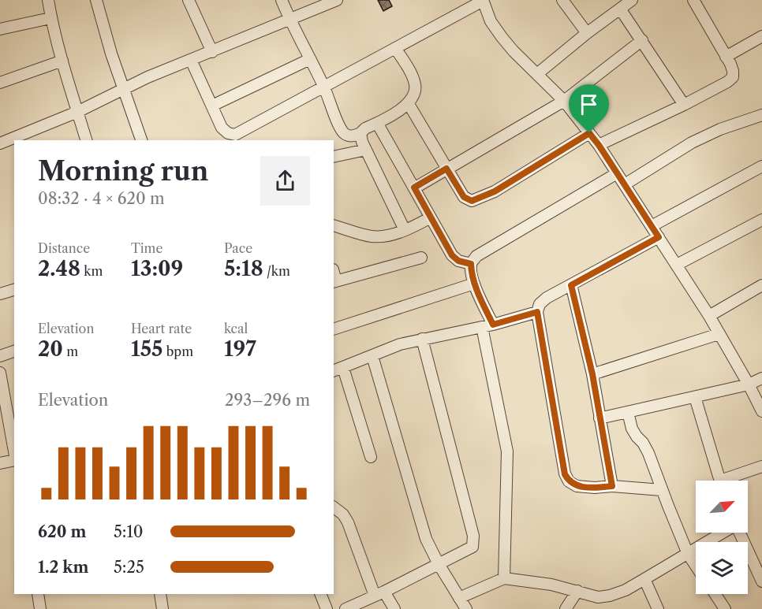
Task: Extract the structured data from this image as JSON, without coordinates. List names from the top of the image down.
{
  "north": "top right",
  "page": {
    "heading": ["Morning run", "08:32 · 4 × 620 m"],
    "stats": [
      ["Distance", "2.48 km"],
      ["Time", "13:09"],
      ["Pace", "5:18 /km"],
      ["Elevation", "20 m"],
      ["Heart rate", "155 bpm"],
      ["kcal", "197"]
    ],
    "chart": ["Elevation", "293–296 m"],
    "list": [
      {
        "name": "620 m",
        "note": "5:10"
      },
      {
        "name": "1.2 km",
        "note": "5:25"
      }
    ]
  }
}
